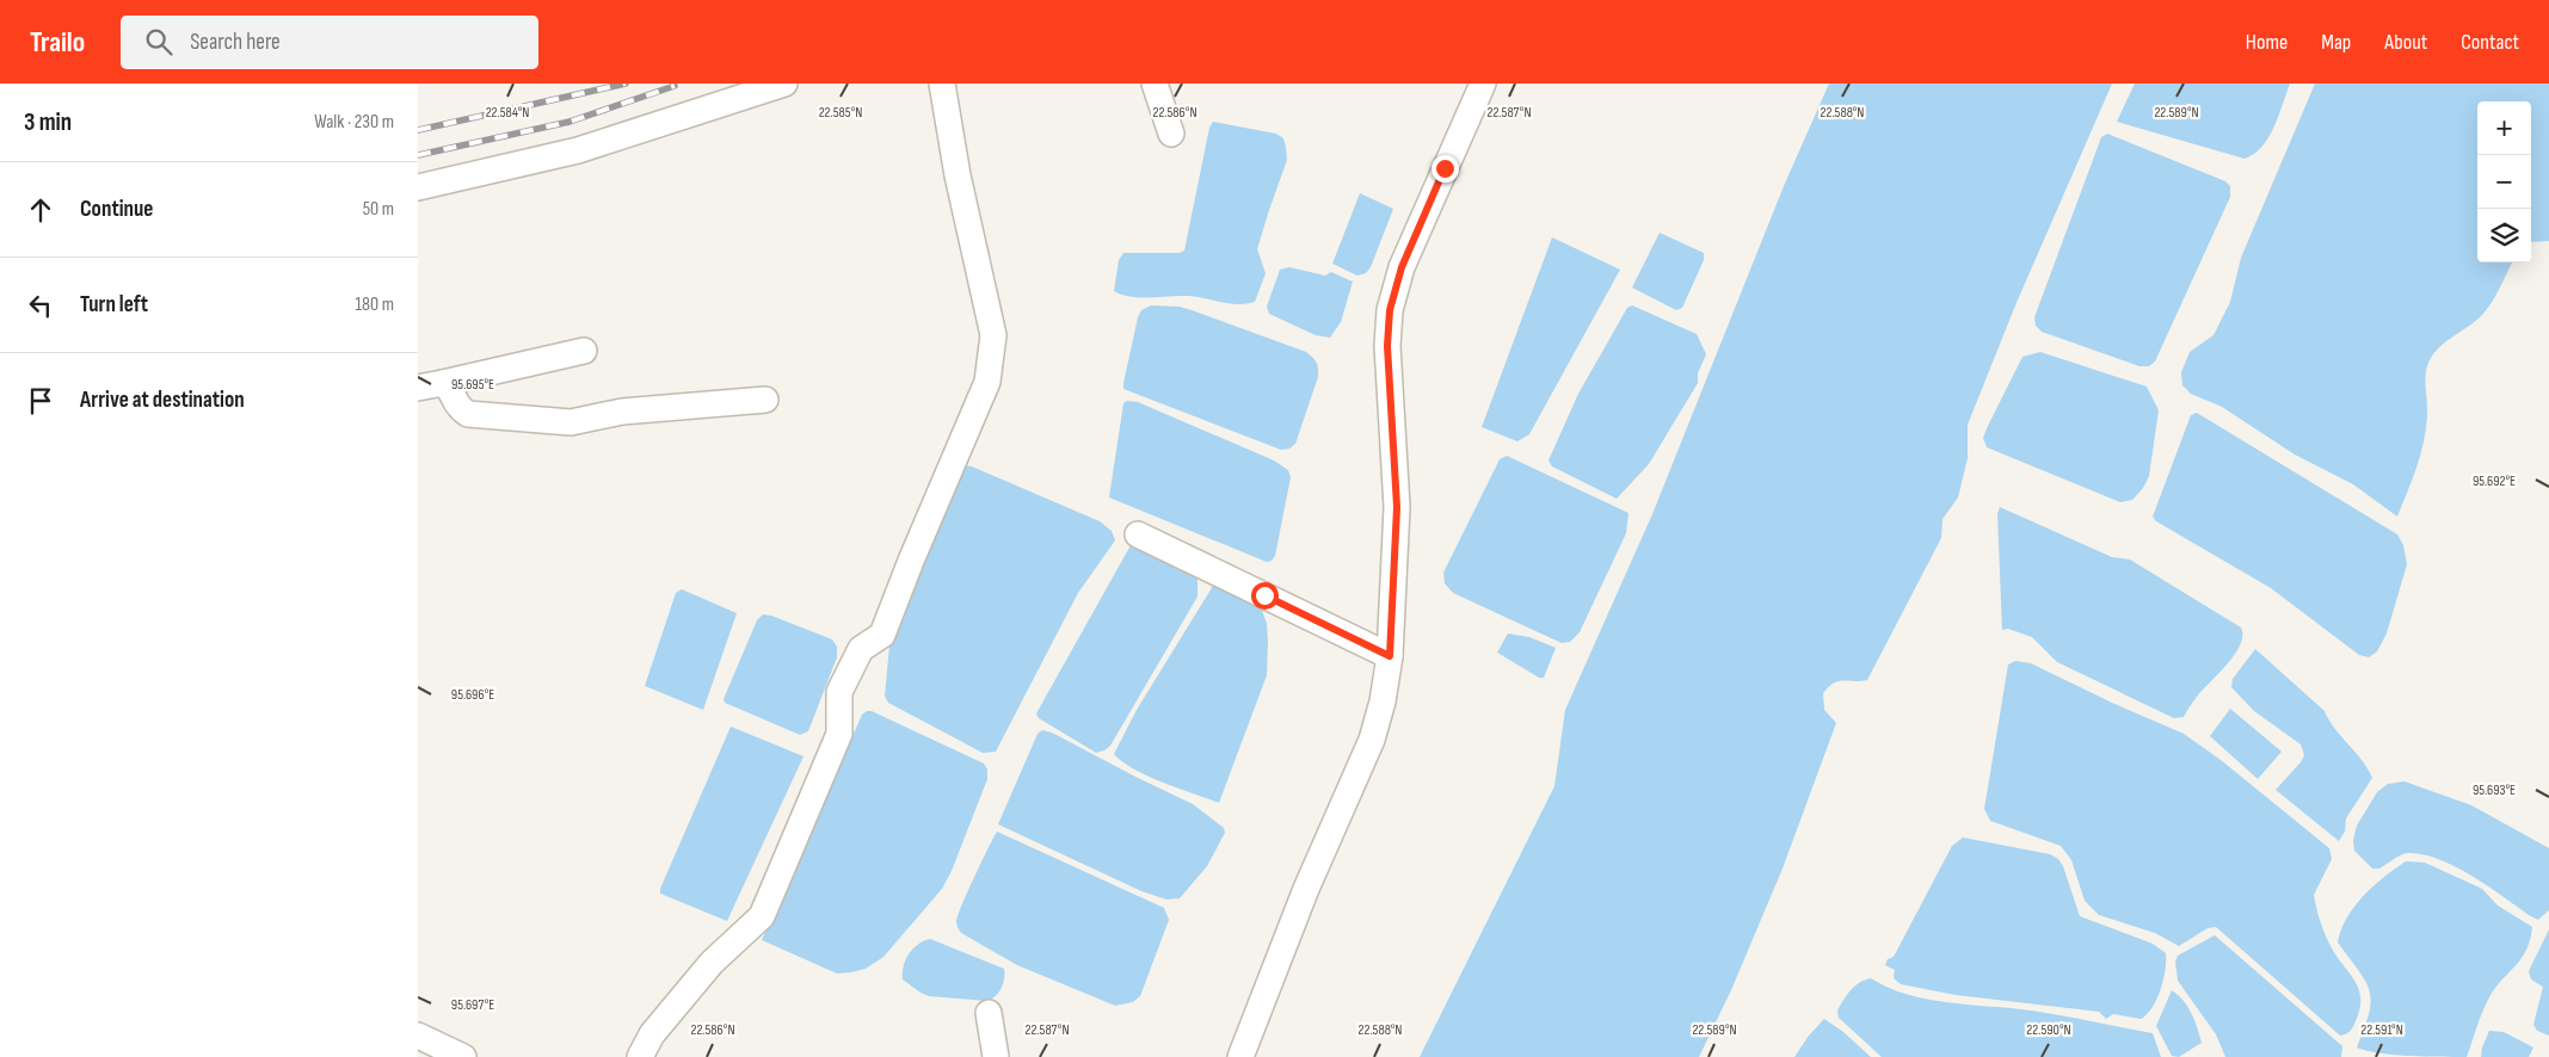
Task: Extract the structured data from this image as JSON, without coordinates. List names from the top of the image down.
{
  "page": {
    "header": "Trailo",
    "search": "Search here",
    "nav": [
      "Home",
      "Map",
      "About",
      "Contact"
    ],
    "heading": ["3 min", "Walk · 230 m"],
    "map_buttons": ["+", "−"],
    "list": [
      ["Continue", "50 m"],
      ["Turn left", "180 m"],
      "Arrive at destination"
    ]
  },
  "coordinates": [
    "22.584°N",
    "22.585°N",
    "22.586°N",
    "22.587°N",
    "22.588°N",
    "22.589°N",
    "95.695°E",
    "95.692°E",
    "95.696°E",
    "95.693°E",
    "95.697°E",
    "22.590°N",
    "22.591°N"
  ]
}
